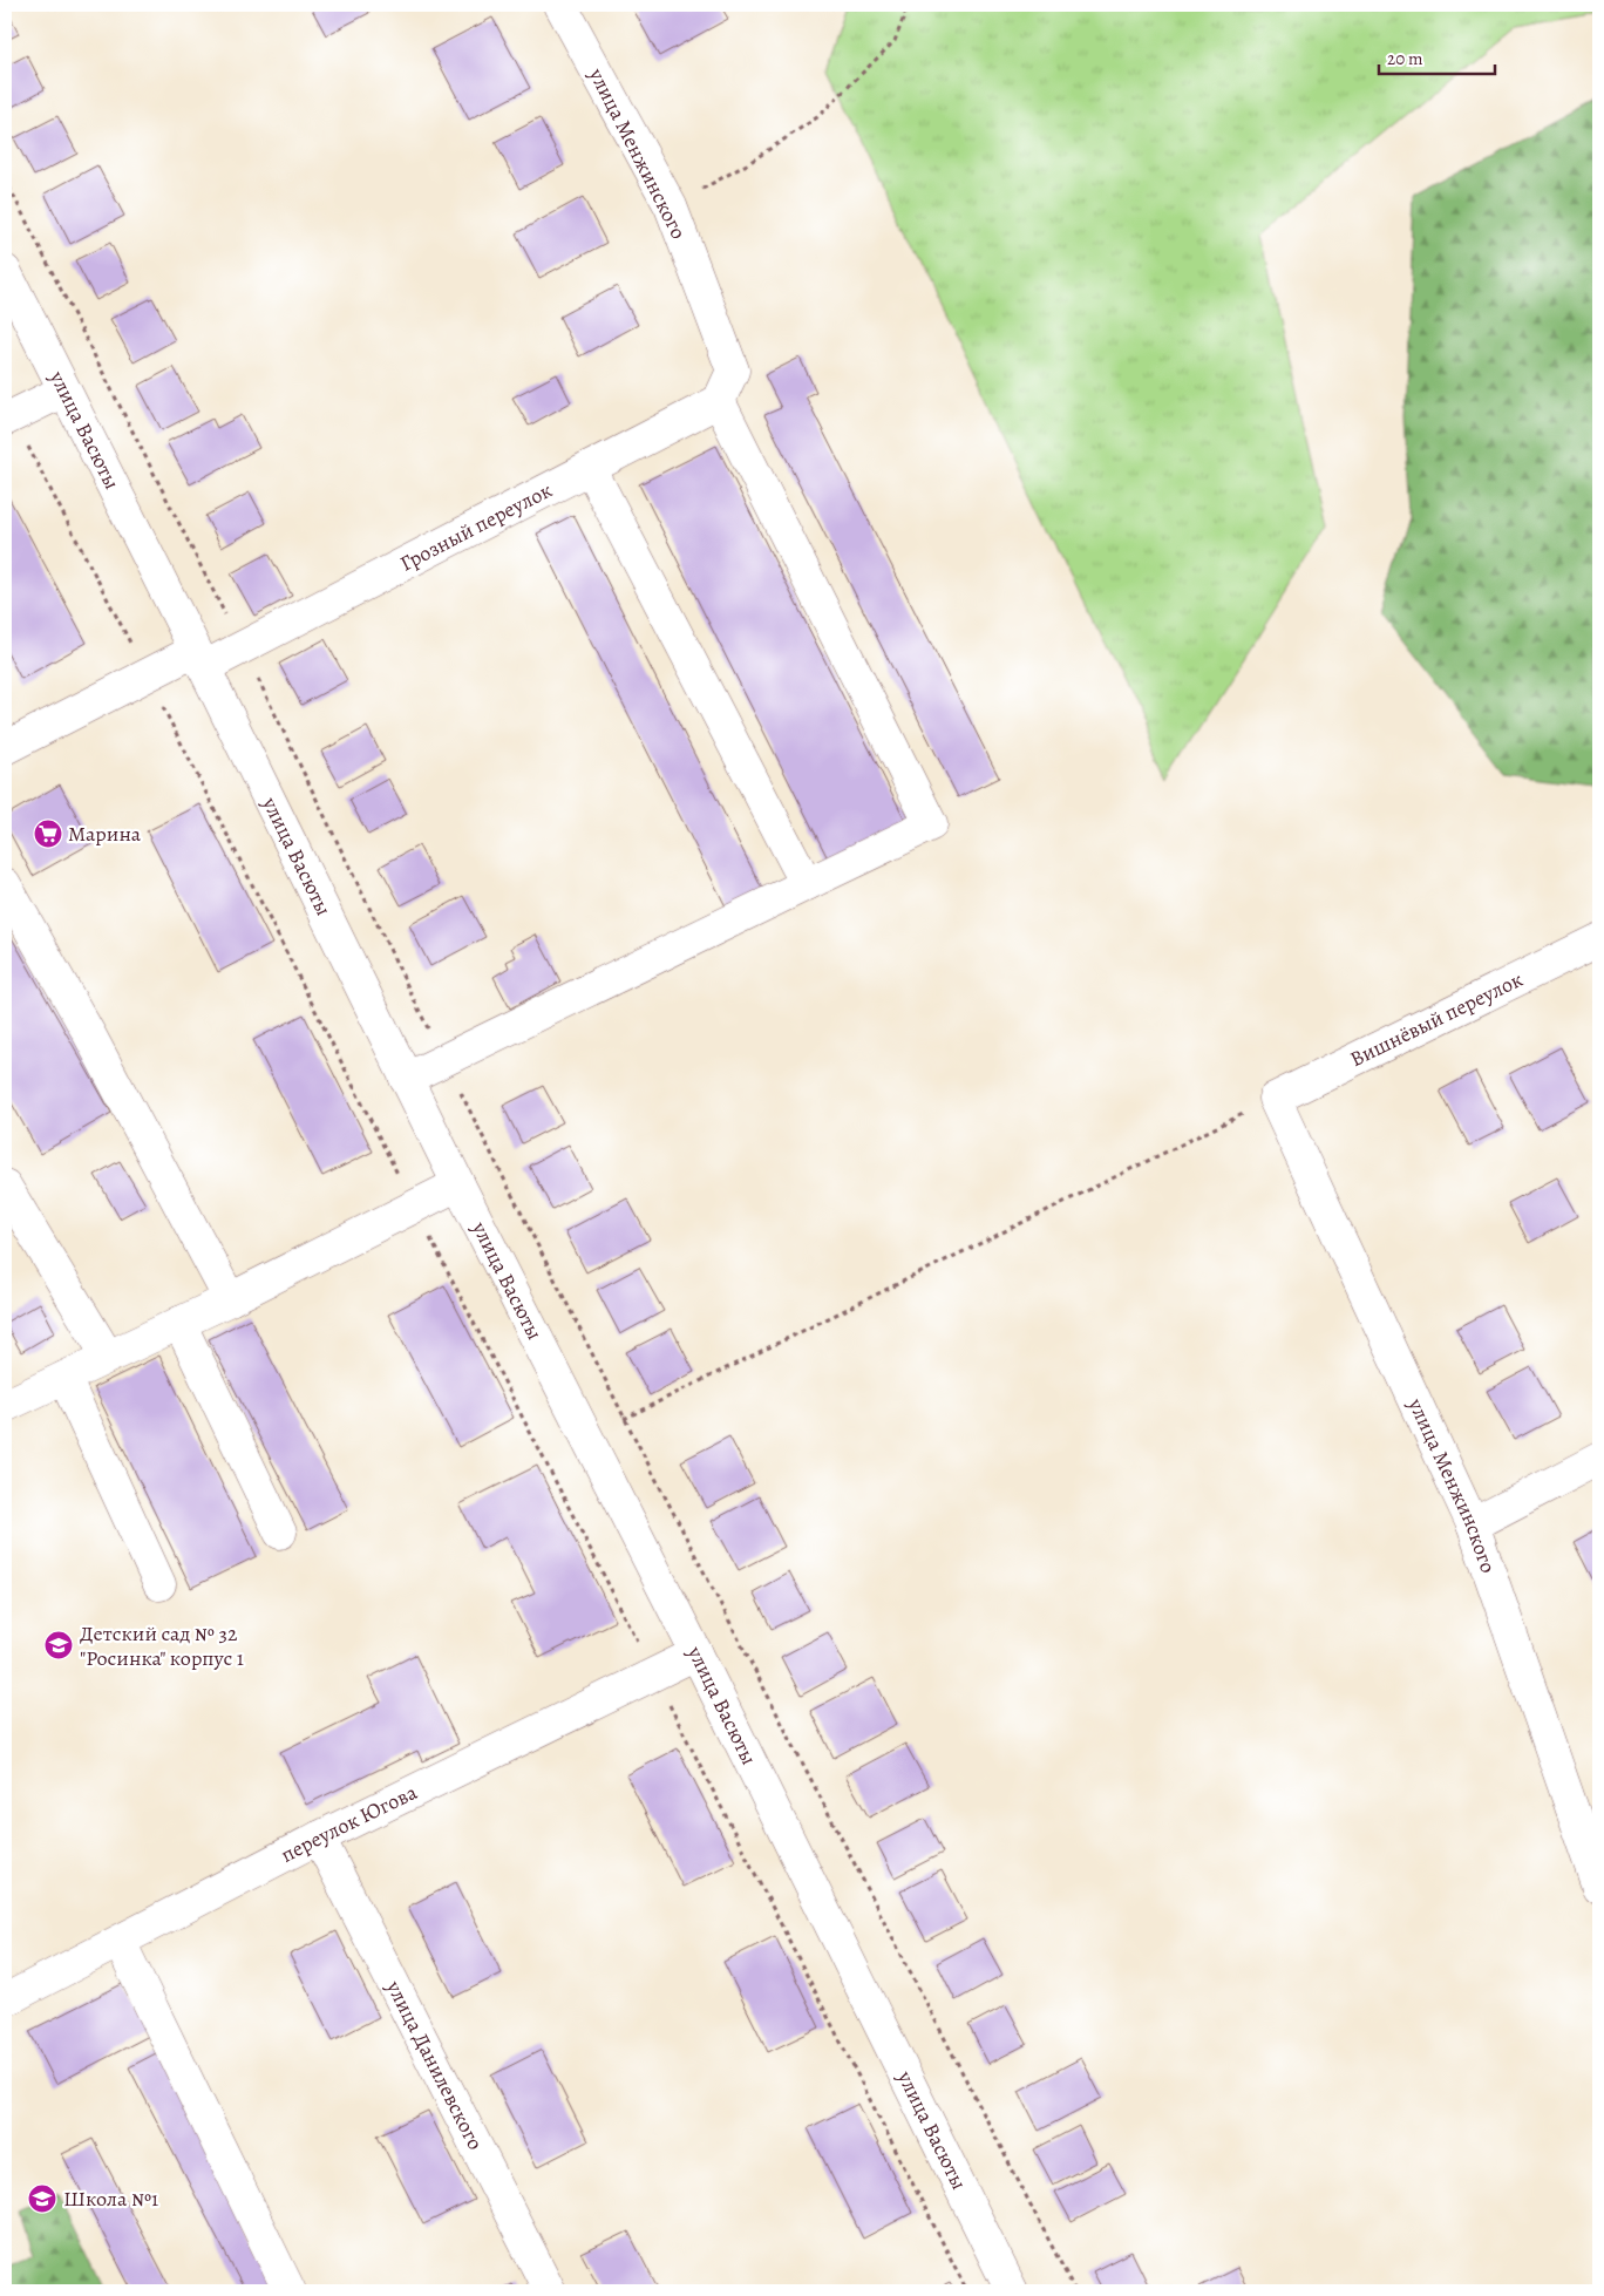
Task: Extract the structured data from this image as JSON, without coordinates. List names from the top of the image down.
{
  "streets": {
    "street": [
      "улица Менжинского",
      "улица Васюты",
      "Грозный переулок",
      "Вишнёвый переулок",
      "переулок Югова",
      "улица Данилевского"
    ]
  },
  "crossings": [
    ["улица Менжинского", "Грозный переулок"],
    ["улица Менжинского", "Вишнёвый переулок"],
    ["улица Васюты", "Грозный переулок"],
    ["улица Васюты", "переулок Югова"],
    ["переулок Югова", "улица Данилевского"]
  ],
  "places": {
    "supermarket": ["Марина"],
    "school or university": ["Детский сад № 32 \"Росинка\" корпус 1", "Школа №1"]
  },
  "scale_bar": "20 m"
}
